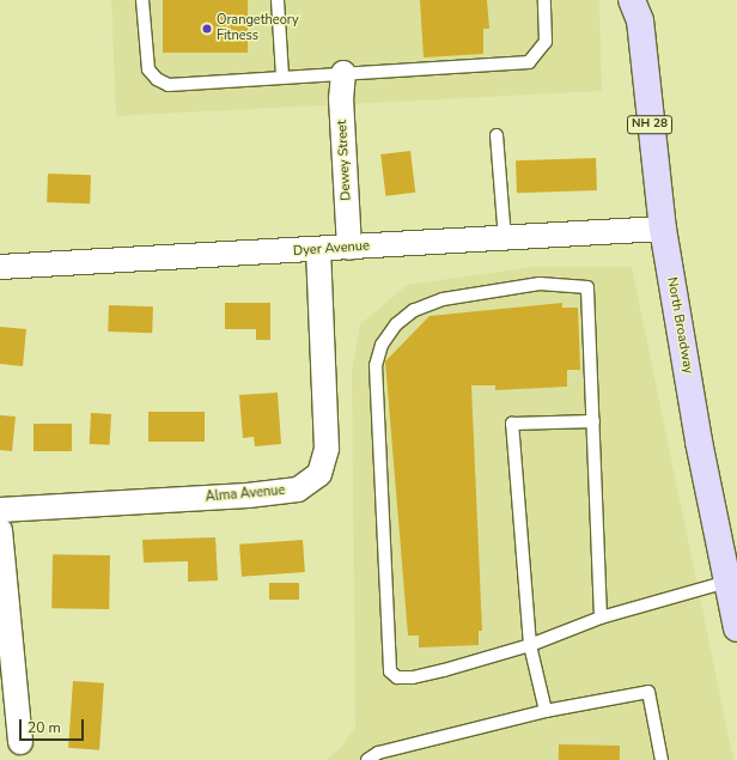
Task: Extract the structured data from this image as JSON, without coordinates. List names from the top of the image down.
{
  "streets": {
    "main road": ["NH 28", "North Broadway"],
    "street": ["Dewey Street", "Dyer Avenue", "Alma Avenue"]
  },
  "crossings": [
    ["Dewey Street", "Dyer Avenue"],
    ["Dyer Avenue", "North Broadway"],
    ["Dyer Avenue", "Alma Avenue"]
  ],
  "places": ["Orangetheory Fitness"],
  "scale_bar": "20 m"
}
